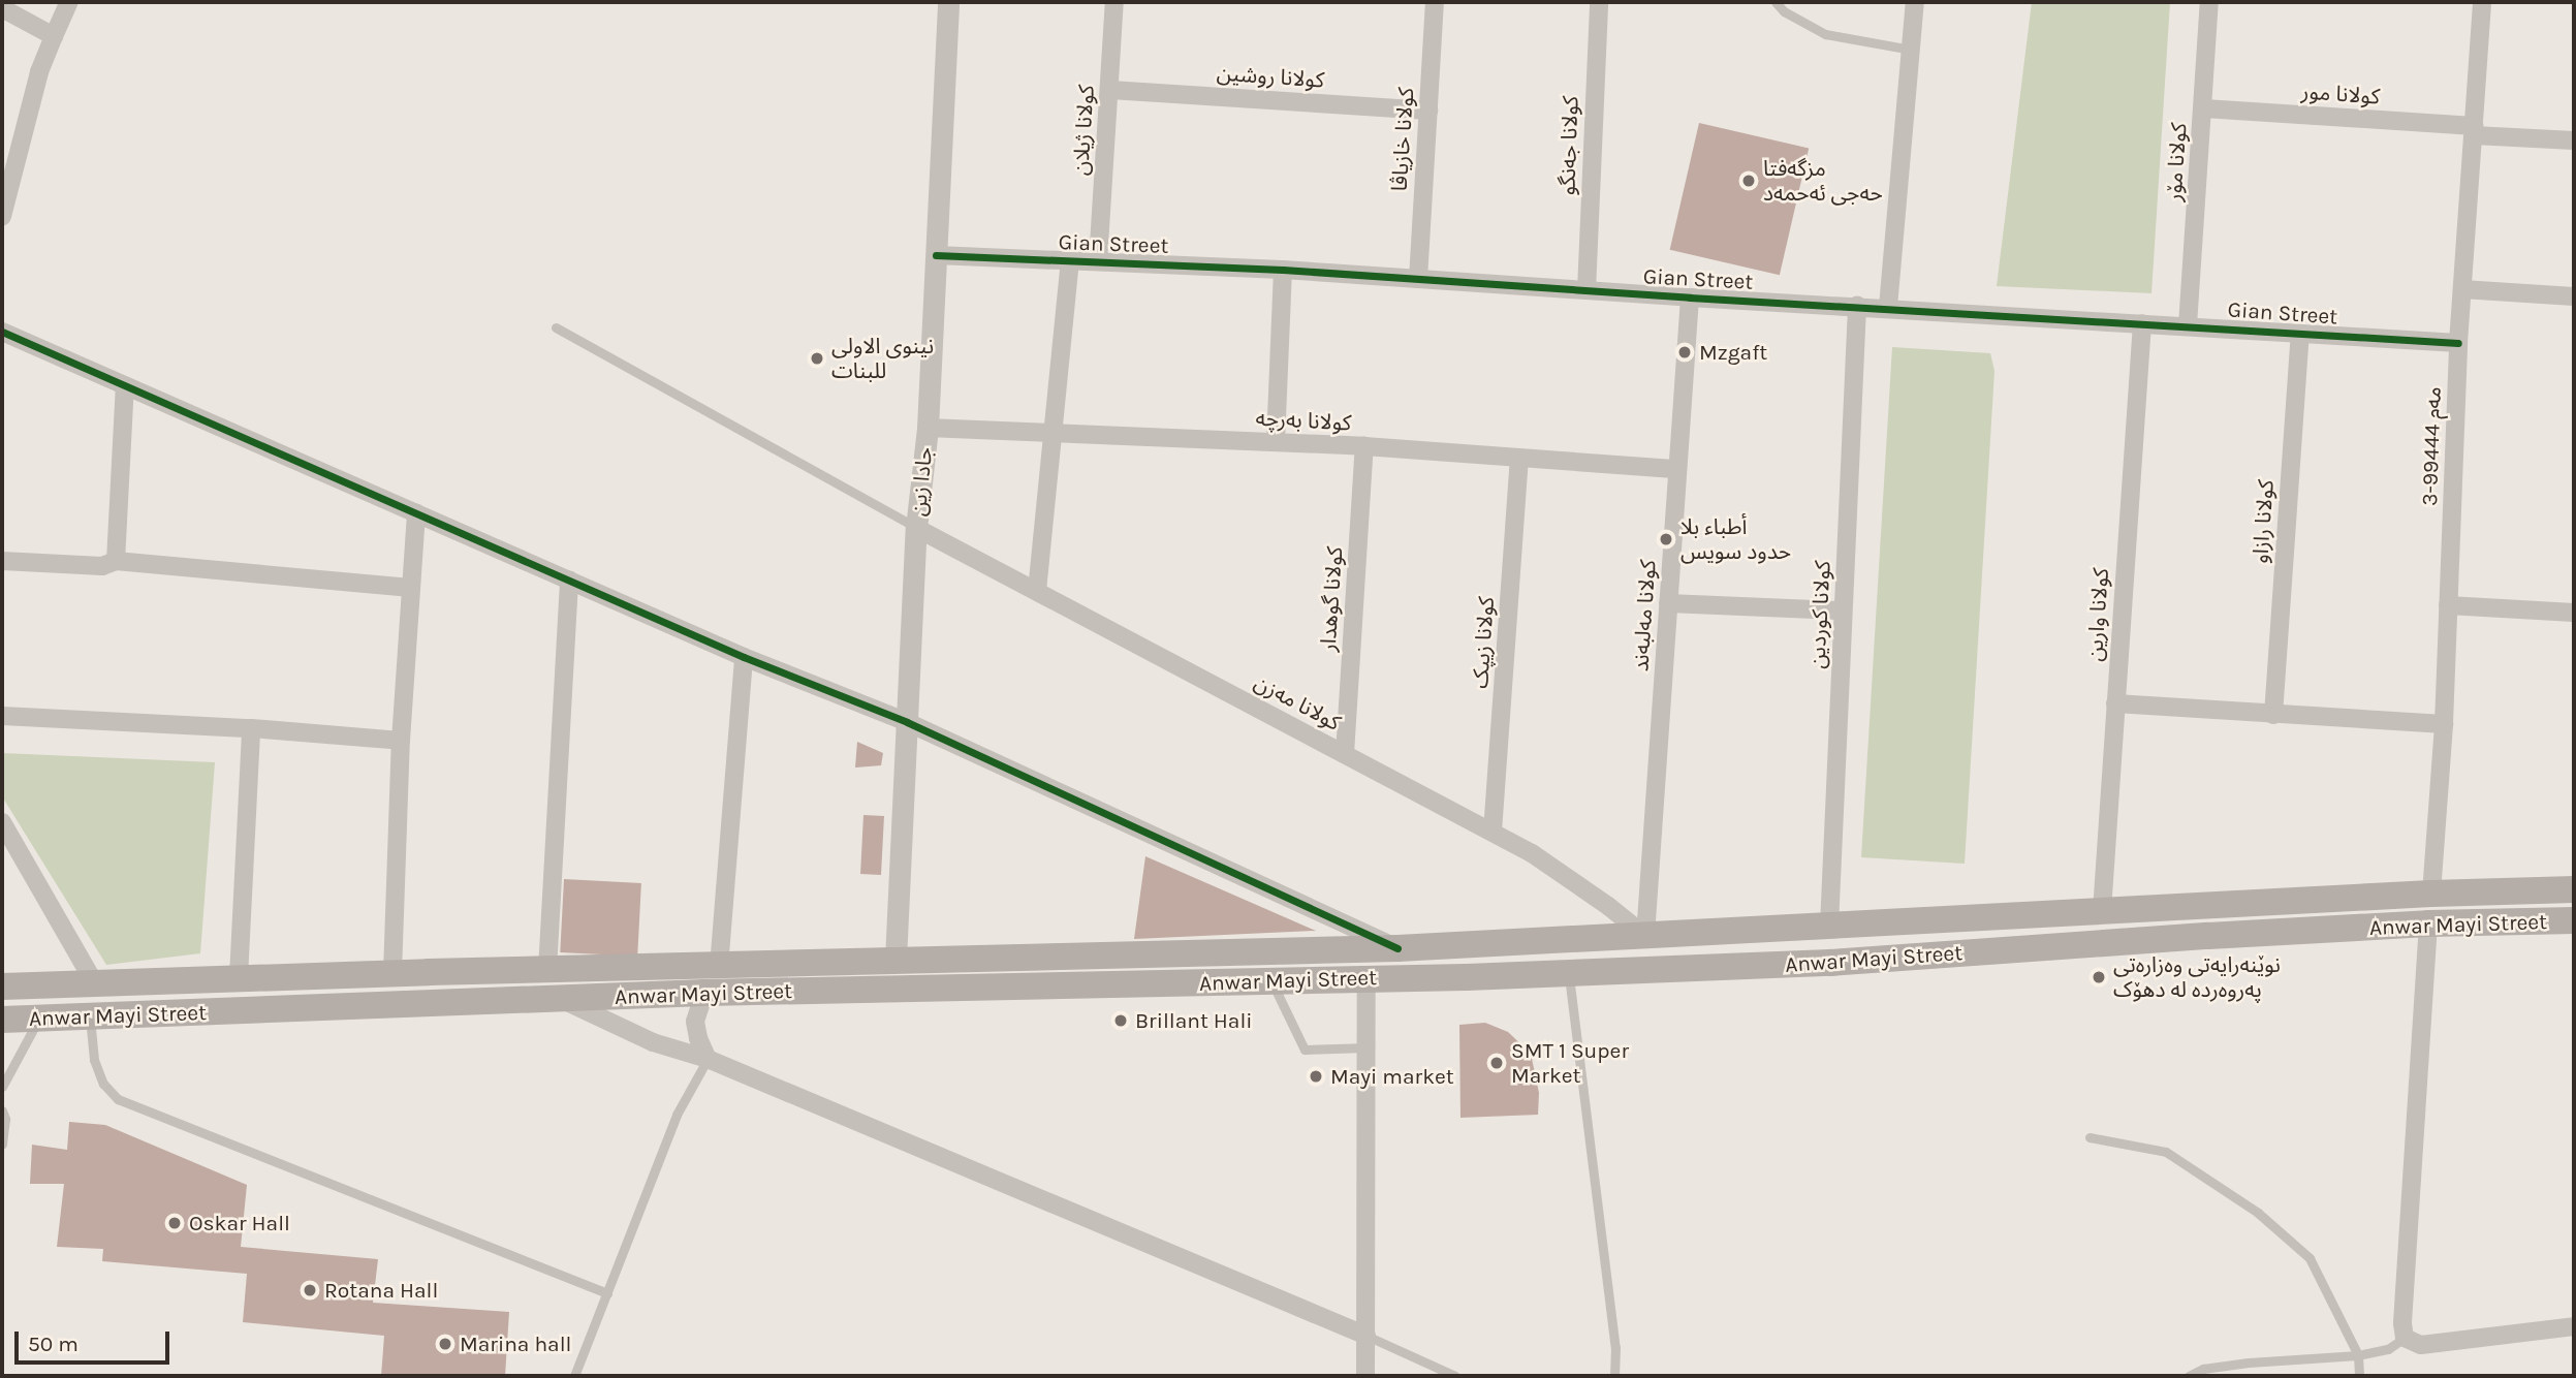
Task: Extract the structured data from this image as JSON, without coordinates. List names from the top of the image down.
{
  "streets": {
    "main road": ["Anwar Mayi Street"],
    "street": [
      "کولانا روشین",
      "کولانا مور",
      "کولانا ژیلان",
      "کولانا خازیاڤا",
      "کولانا جەنگو",
      "کولانا مۆر",
      "Gian Street",
      "کولانا بەرچە",
      "مەم 99444-3",
      "جادا زین",
      "کولانا رازاو",
      "کولانا گوهدار",
      "کولانا کوردین",
      "کولانا وارین",
      "کولانا مەلبەند",
      "کولانا زیپک",
      "کولانا مەزن"
    ]
  },
  "crossings": [
    ["کولانا روشین", "کولانا ژیلان"],
    ["کولانا روشین", "کولانا خازیاڤا"],
    ["کولانا مور", "کولانا مۆر"],
    ["کولانا مور", "مەم 99444-3"],
    ["کولانا ژیلان", "Gian Street"],
    ["کولانا خازیاڤا", "Gian Street"],
    ["کولانا جەنگو", "Gian Street"],
    ["کولانا مۆر", "Gian Street"],
    ["Gian Street", "مەم 99444-3"],
    ["Gian Street", "جادا زین"],
    ["Gian Street", "کولانا رازاو"],
    ["Gian Street", "کولانا کوردین"],
    ["Gian Street", "کولانا وارین"],
    ["Gian Street", "کولانا مەلبەند"],
    ["کولانا بەرچە", "جادا زین"],
    ["کولانا بەرچە", "کولانا گوهدار"],
    ["کولانا بەرچە", "کولانا مەلبەند"],
    ["کولانا بەرچە", "کولانا زیپک"],
    ["مەم 99444-3", "Anwar Mayi Street"],
    ["جادا زین", "کولانا مەزن"],
    ["جادا زین", "Anwar Mayi Street"],
    ["کولانا گوهدار", "کولانا مەزن"],
    ["کولانا کوردین", "Anwar Mayi Street"],
    ["کولانا وارین", "Anwar Mayi Street"],
    ["کولانا مەلبەند", "کولانا مەزن"],
    ["کولانا مەلبەند", "Anwar Mayi Street"],
    ["کولانا زیپک", "کولانا مەزن"],
    ["کولانا مەزن", "Anwar Mayi Street"]
  ],
  "places": [
    "مزگەفتا حەجی ئەحمەد",
    "Mzgaft",
    "نينوى الاولى للبنات",
    "أطباء بلا حدود سويس",
    "نوێنەرایەتی وەزارەتی پەروەردە لە دهۆک",
    "Brillant Hali",
    "SMT 1 Super Market",
    "Mayi market",
    "Oskar Hall",
    "Rotana Hall",
    "Marina hall"
  ],
  "scale_bar": "50 m"
}
